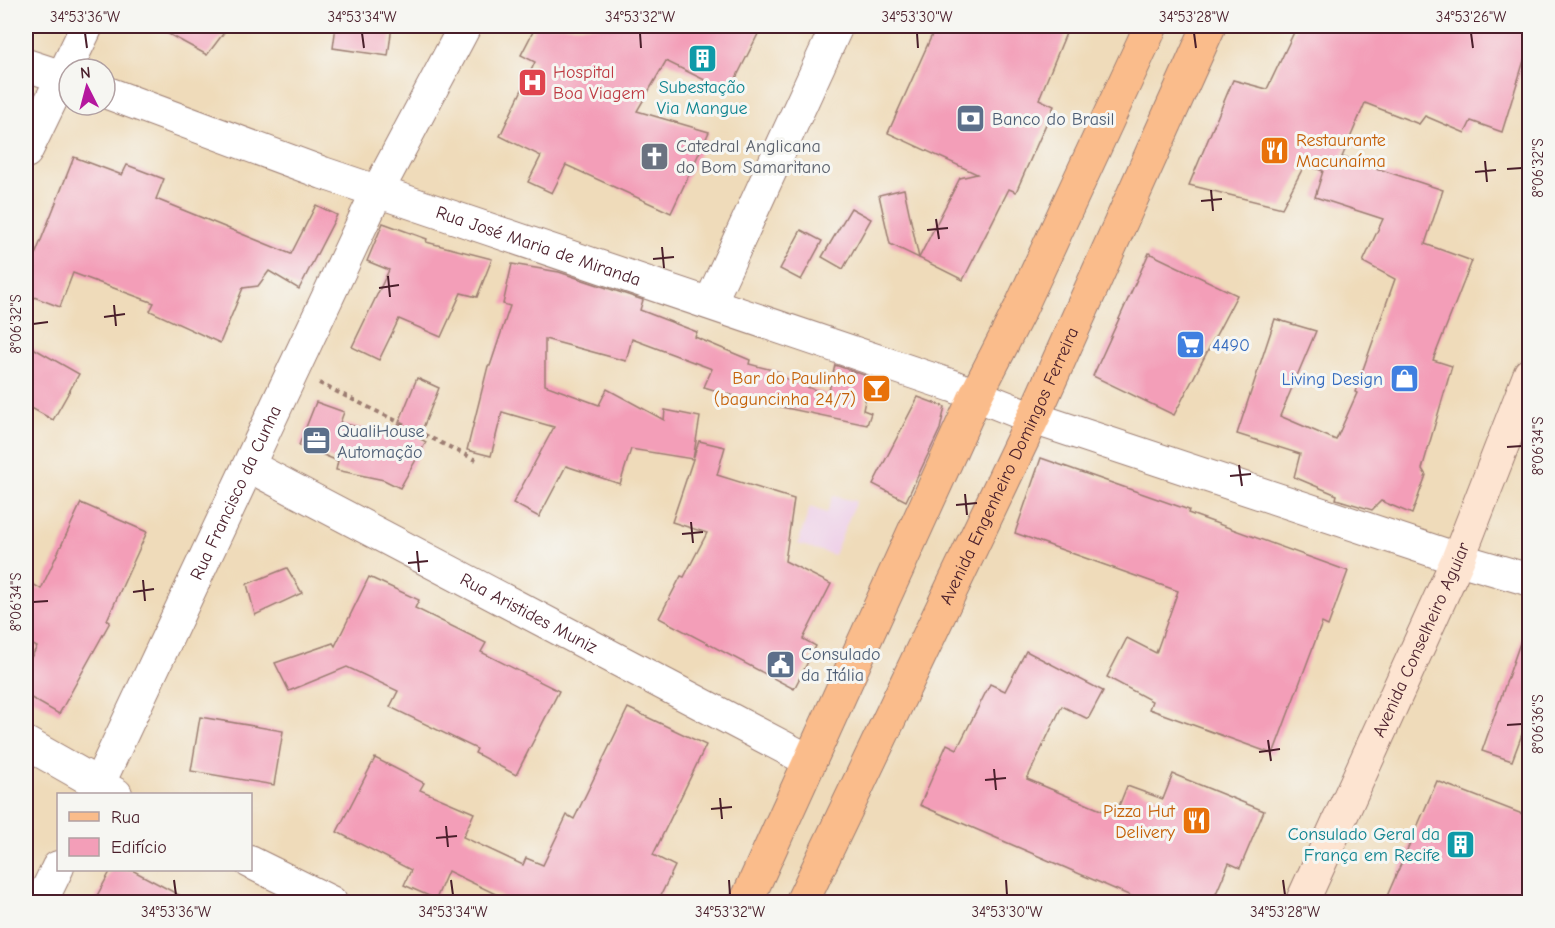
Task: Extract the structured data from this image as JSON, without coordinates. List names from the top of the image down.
{
  "streets": {
    "main road": ["Avenida Engenheiro Domingos Ferreira", "Avenida Conselheiro Aguiar"],
    "street": ["Rua José Maria de Miranda", "Rua Francisco da Cunha", "Rua Aristides Muniz"]
  },
  "crossings": [
    ["Rua José Maria de Miranda", "Avenida Engenheiro Domingos Ferreira"],
    ["Rua José Maria de Miranda", "Rua Francisco da Cunha"],
    ["Rua José Maria de Miranda", "Avenida Conselheiro Aguiar"],
    ["Rua Francisco da Cunha", "Rua Aristides Muniz"]
  ],
  "places": {
    "building": ["Subestação Via Mangue", "Consulado Geral da França em Recife"],
    "hospital": ["Hospital Boa Viagem"],
    "bank": ["Banco do Brasil"],
    "restaurant": ["Restaurante Macunaíma", "Pizza Hut Delivery"],
    "church": ["Catedral Anglicana do Bom Samaritano"],
    "supermarket": ["4490"],
    "shop": ["Living Design"],
    "bar": ["Bar do Paulinho (baguncinha 24/7)"],
    "office": ["QualiHouse Automação"],
    "public building": ["Consulado da Itália"]
  },
  "legend": ["Rua", "Edifício"],
  "north": "top",
  "coordinates": [
    "34°53'36\"W",
    "34°53'34\"W",
    "34°53'32\"W",
    "34°53'30\"W",
    "34°53'28\"W",
    "34°53'26\"W",
    "8°06'32\"S",
    "8°06'34\"S",
    "8°06'36\"S"
  ]
}
